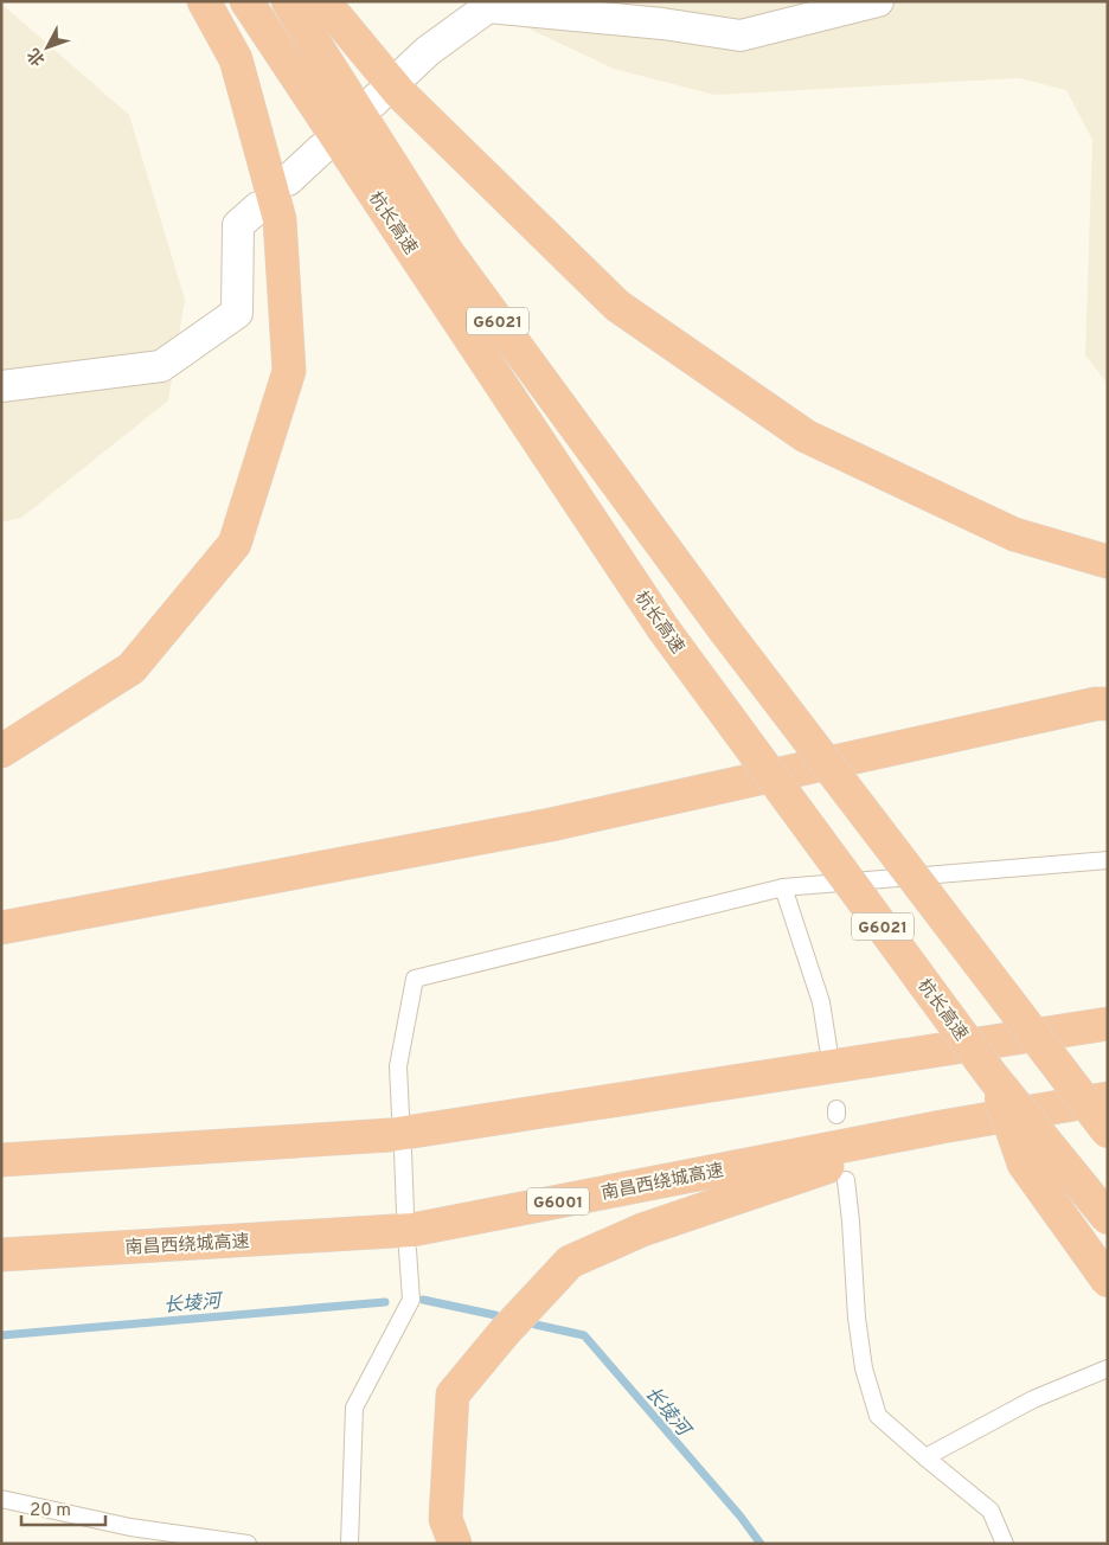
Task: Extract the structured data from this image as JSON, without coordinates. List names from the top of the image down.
{
  "streets": {
    "highway": [
      "杭长高速",
      "G6021",
      "南昌西绕城高速",
      "G6001"
    ]
  },
  "water": ["长堎河"],
  "scale_bar": "20 m",
  "north": "bottom left"
}
